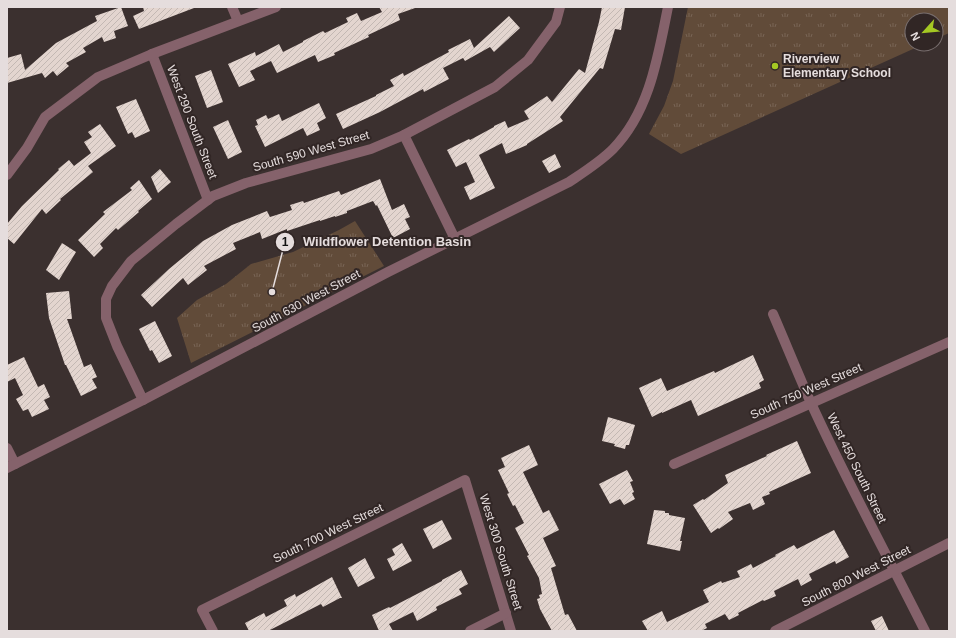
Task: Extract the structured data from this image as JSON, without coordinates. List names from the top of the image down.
{
  "streets": {
    "street": [
      "West 290 South Street",
      "South 590 West Street",
      "South 630 West Street",
      "South 750 West Street",
      "West 450 South Street",
      "South 700 West Street",
      "West 300 South Street",
      "South 800 West Street"
    ]
  },
  "crossings": [
    ["West 290 South Street", "South 590 West Street"],
    ["South 590 West Street", "South 630 West Street"],
    ["South 750 West Street", "West 450 South Street"],
    ["West 450 South Street", "South 800 West Street"],
    ["South 700 West Street", "West 300 South Street"]
  ],
  "places": ["Riverview Elementary School", "Wildflower Detention Basin"],
  "north": "bottom left"
}
